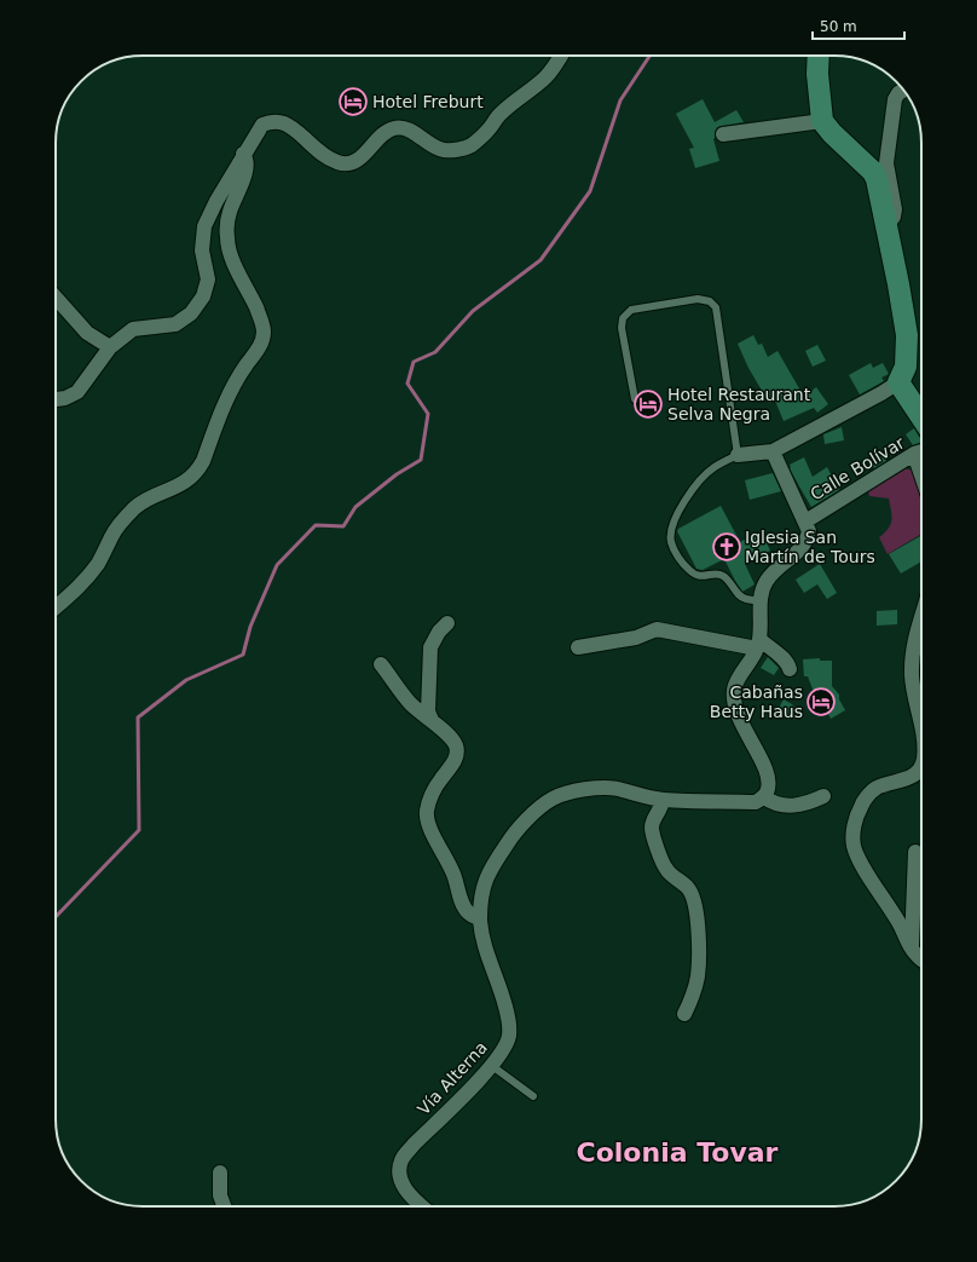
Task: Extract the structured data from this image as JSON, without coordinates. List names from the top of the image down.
{
  "streets": {
    "street": ["Calle Bolívar", "Vía Alterna"]
  },
  "districts": ["Colonia Tovar"],
  "places": {
    "hotel": ["Hotel Freburt", "Hotel Restaurant Selva Negra", "Cabañas Betty Haus"],
    "church": ["Iglesia San Martín de Tours"]
  },
  "scale_bar": "50 m"
}
